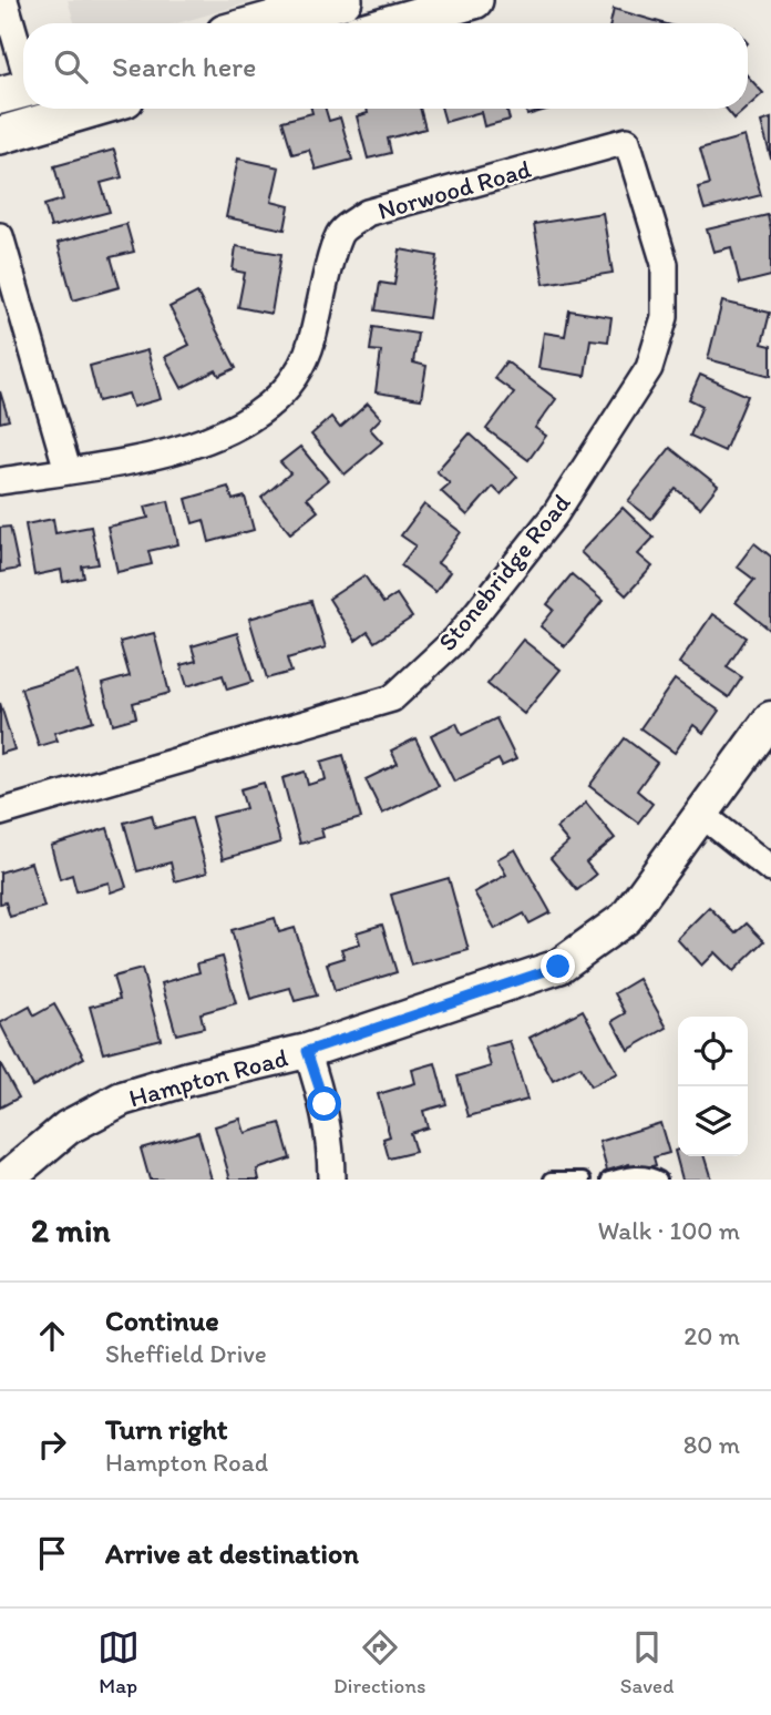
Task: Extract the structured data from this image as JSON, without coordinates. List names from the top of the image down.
{
  "streets": {
    "street": ["Norwood Road", "Stonebridge Road", "Hampton Road"]
  },
  "crossings": [
    ["Norwood Road", "Stonebridge Road"]
  ],
  "page": {
    "search": "Search here",
    "heading": ["2 min", "Walk · 100 m"],
    "list": [
      ["Continue", "Sheffield Drive", "20 m"],
      ["Turn right", "Hampton Road", "80 m"],
      "Arrive at destination"
    ],
    "nav": ["Map", "Directions", "Saved"]
  }
}
